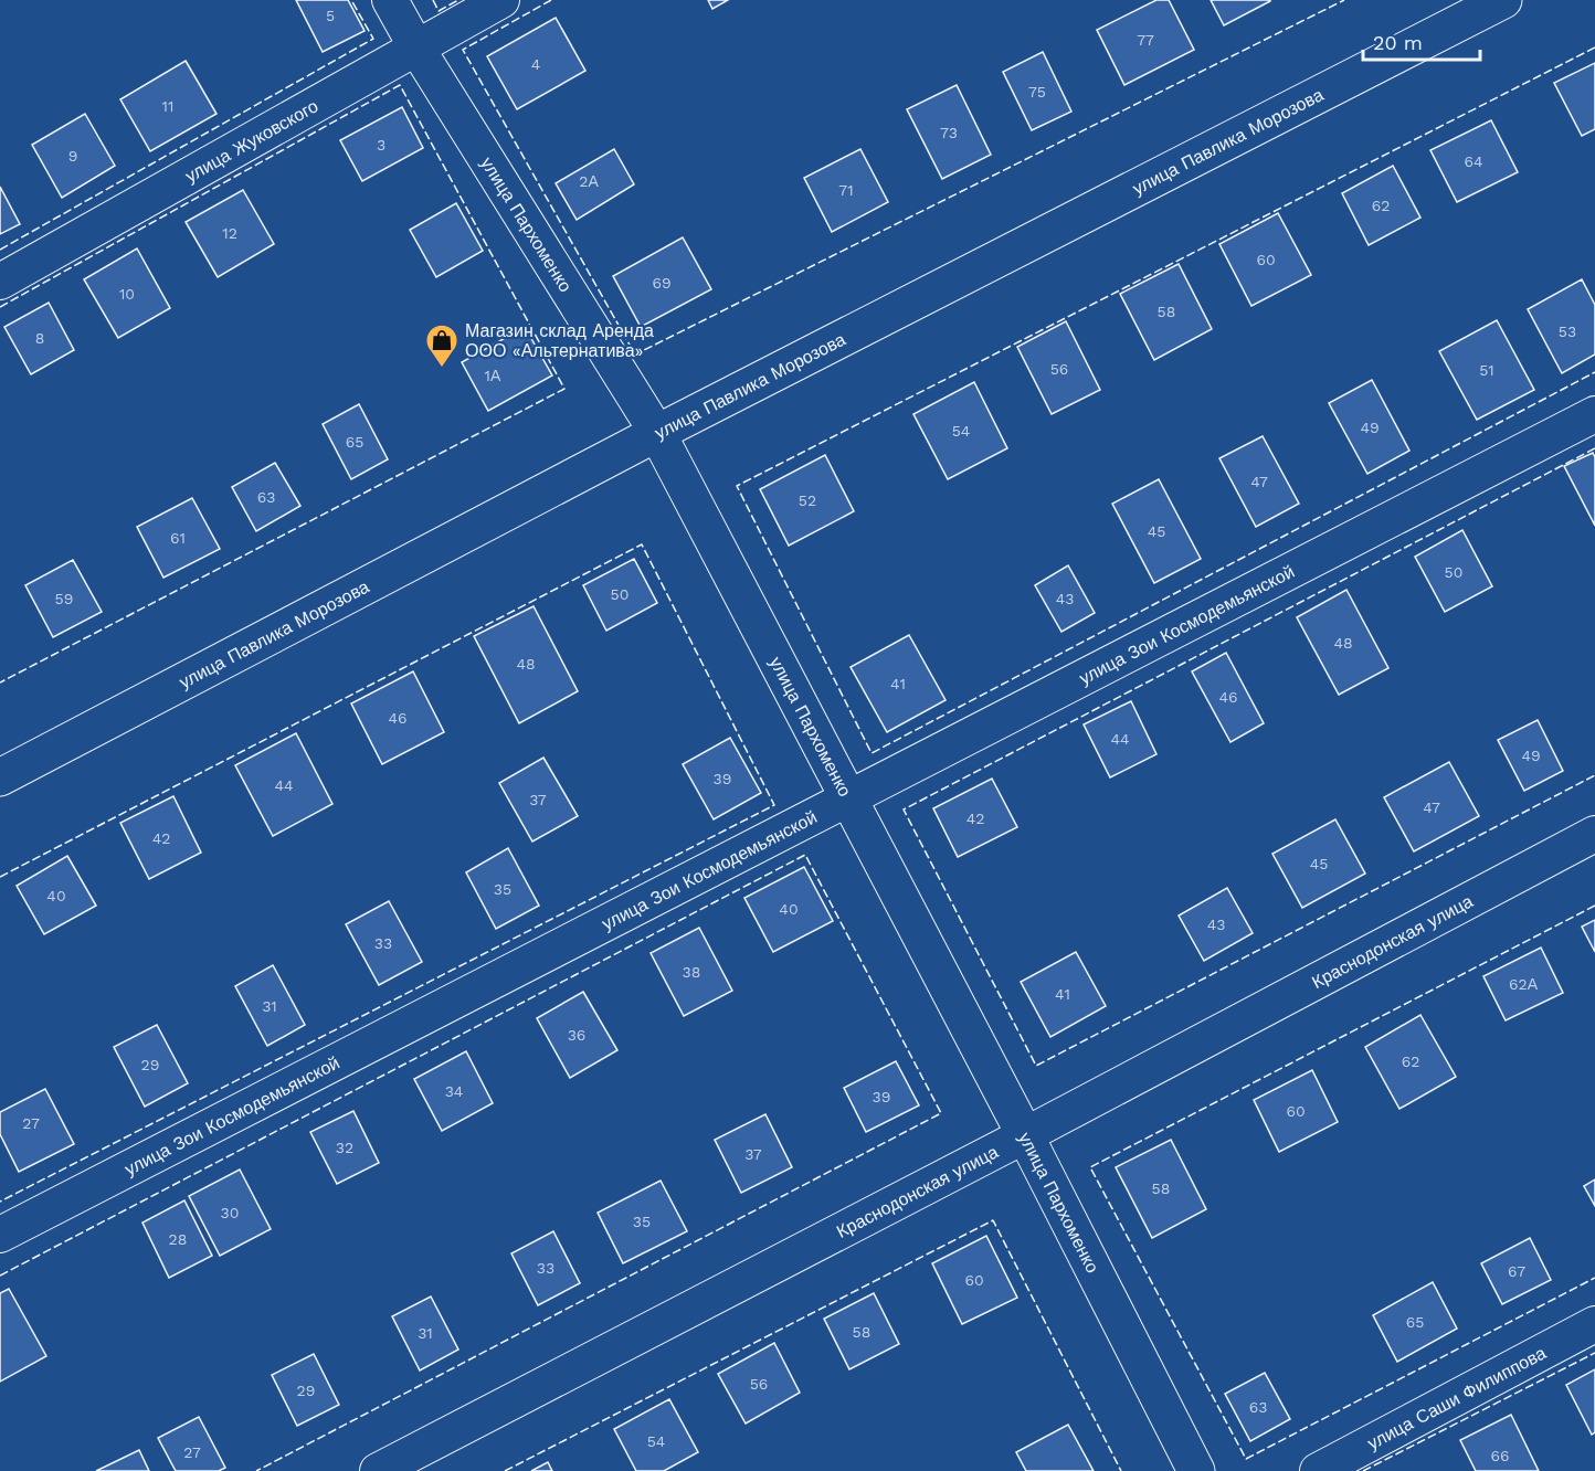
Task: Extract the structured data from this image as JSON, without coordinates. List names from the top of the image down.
{
  "streets": {
    "street": [
      "улица Жуковского",
      "улица Павлика Морозова",
      "улица Пархоменко",
      "улица Зои Космодемьянской",
      "Краснодонская улица",
      "улица Саши Филиппова"
    ]
  },
  "crossings": [
    ["улица Жуковского", "улица Пархоменко"],
    ["улица Павлика Морозова", "улица Пархоменко"],
    ["улица Пархоменко", "улица Зои Космодемьянской"],
    ["улица Пархоменко", "Краснодонская улица"]
  ],
  "places": {
    "shop": ["Магазин склад Аренда ООО «Альтернатива»"]
  },
  "house_numbers": [
    "5",
    "77",
    "4",
    "75",
    "11",
    "73",
    "3",
    "9",
    "64",
    "2А",
    "71",
    "62",
    "12",
    "60",
    "69",
    "10",
    "58",
    "53",
    "8",
    "56",
    "51",
    "1А",
    "49",
    "54",
    "65",
    "47",
    "63",
    "52",
    "45",
    "61",
    "50",
    "50",
    "59",
    "43",
    "48",
    "48",
    "41",
    "46",
    "46",
    "44",
    "49",
    "39",
    "44",
    "37",
    "47",
    "42",
    "42",
    "45",
    "35",
    "40",
    "40",
    "43",
    "33",
    "38",
    "62А",
    "41",
    "31",
    "36",
    "62",
    "29",
    "34",
    "39",
    "60",
    "27",
    "32",
    "37",
    "58",
    "30",
    "35",
    "28",
    "33",
    "67",
    "60",
    "65",
    "58",
    "31",
    "56",
    "29",
    "63",
    "54",
    "27",
    "66"
  ],
  "scale_bar": "20 m"
}
